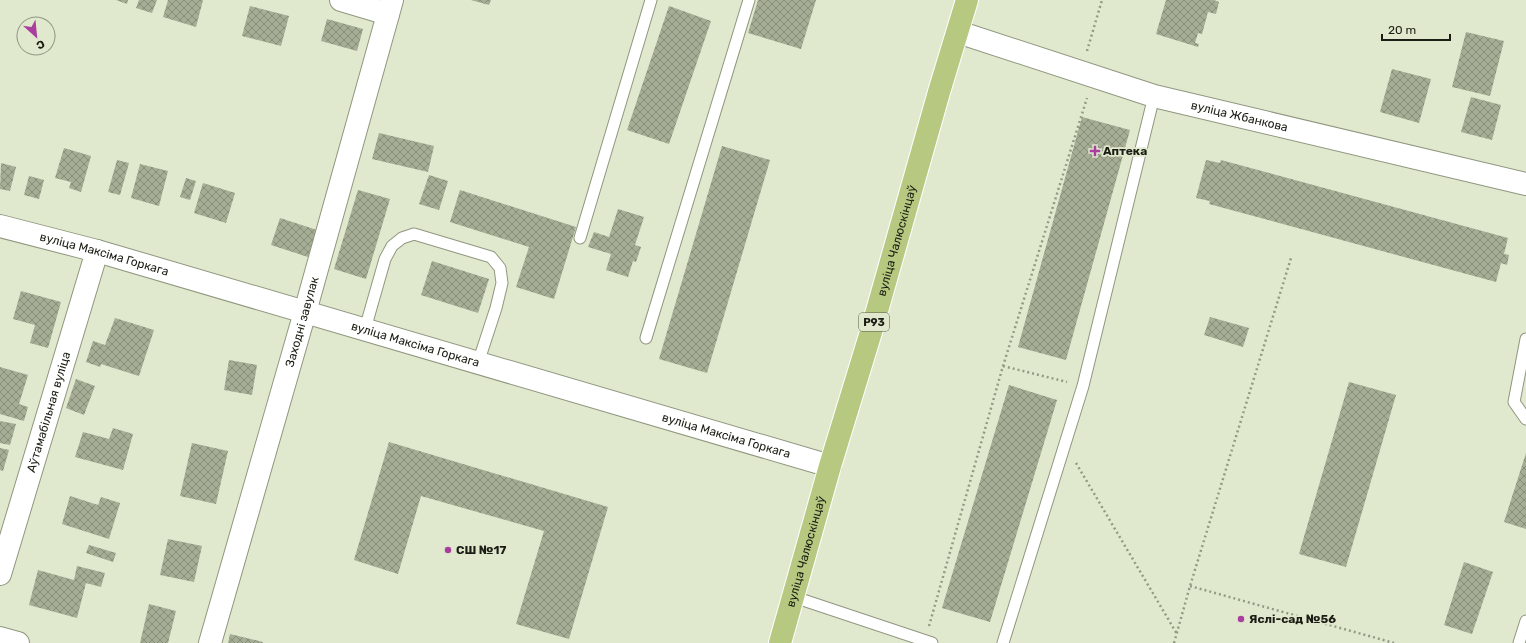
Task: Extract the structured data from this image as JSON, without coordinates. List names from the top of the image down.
{
  "streets": {
    "main road": ["вуліца Чалюскінцаў", "Р93"],
    "street": [
      "вуліца Жбанкова",
      "вуліца Максіма Горкага",
      "Заходні завулак",
      "Аўтамабільная вуліца"
    ]
  },
  "crossings": [
    ["вуліца Жбанкова", "вуліца Чалюскінцаў"],
    ["вуліца Чалюскінцаў", "вуліца Максіма Горкага"],
    ["вуліца Максіма Горкага", "Заходні завулак"],
    ["вуліца Максіма Горкага", "Аўтамабільная вуліца"]
  ],
  "places": {
    "health": ["Аптека"],
    "other": ["СШ №17", "Яслі-сад №56"]
  },
  "scale_bar": "20 m",
  "north": "bottom right"
}
